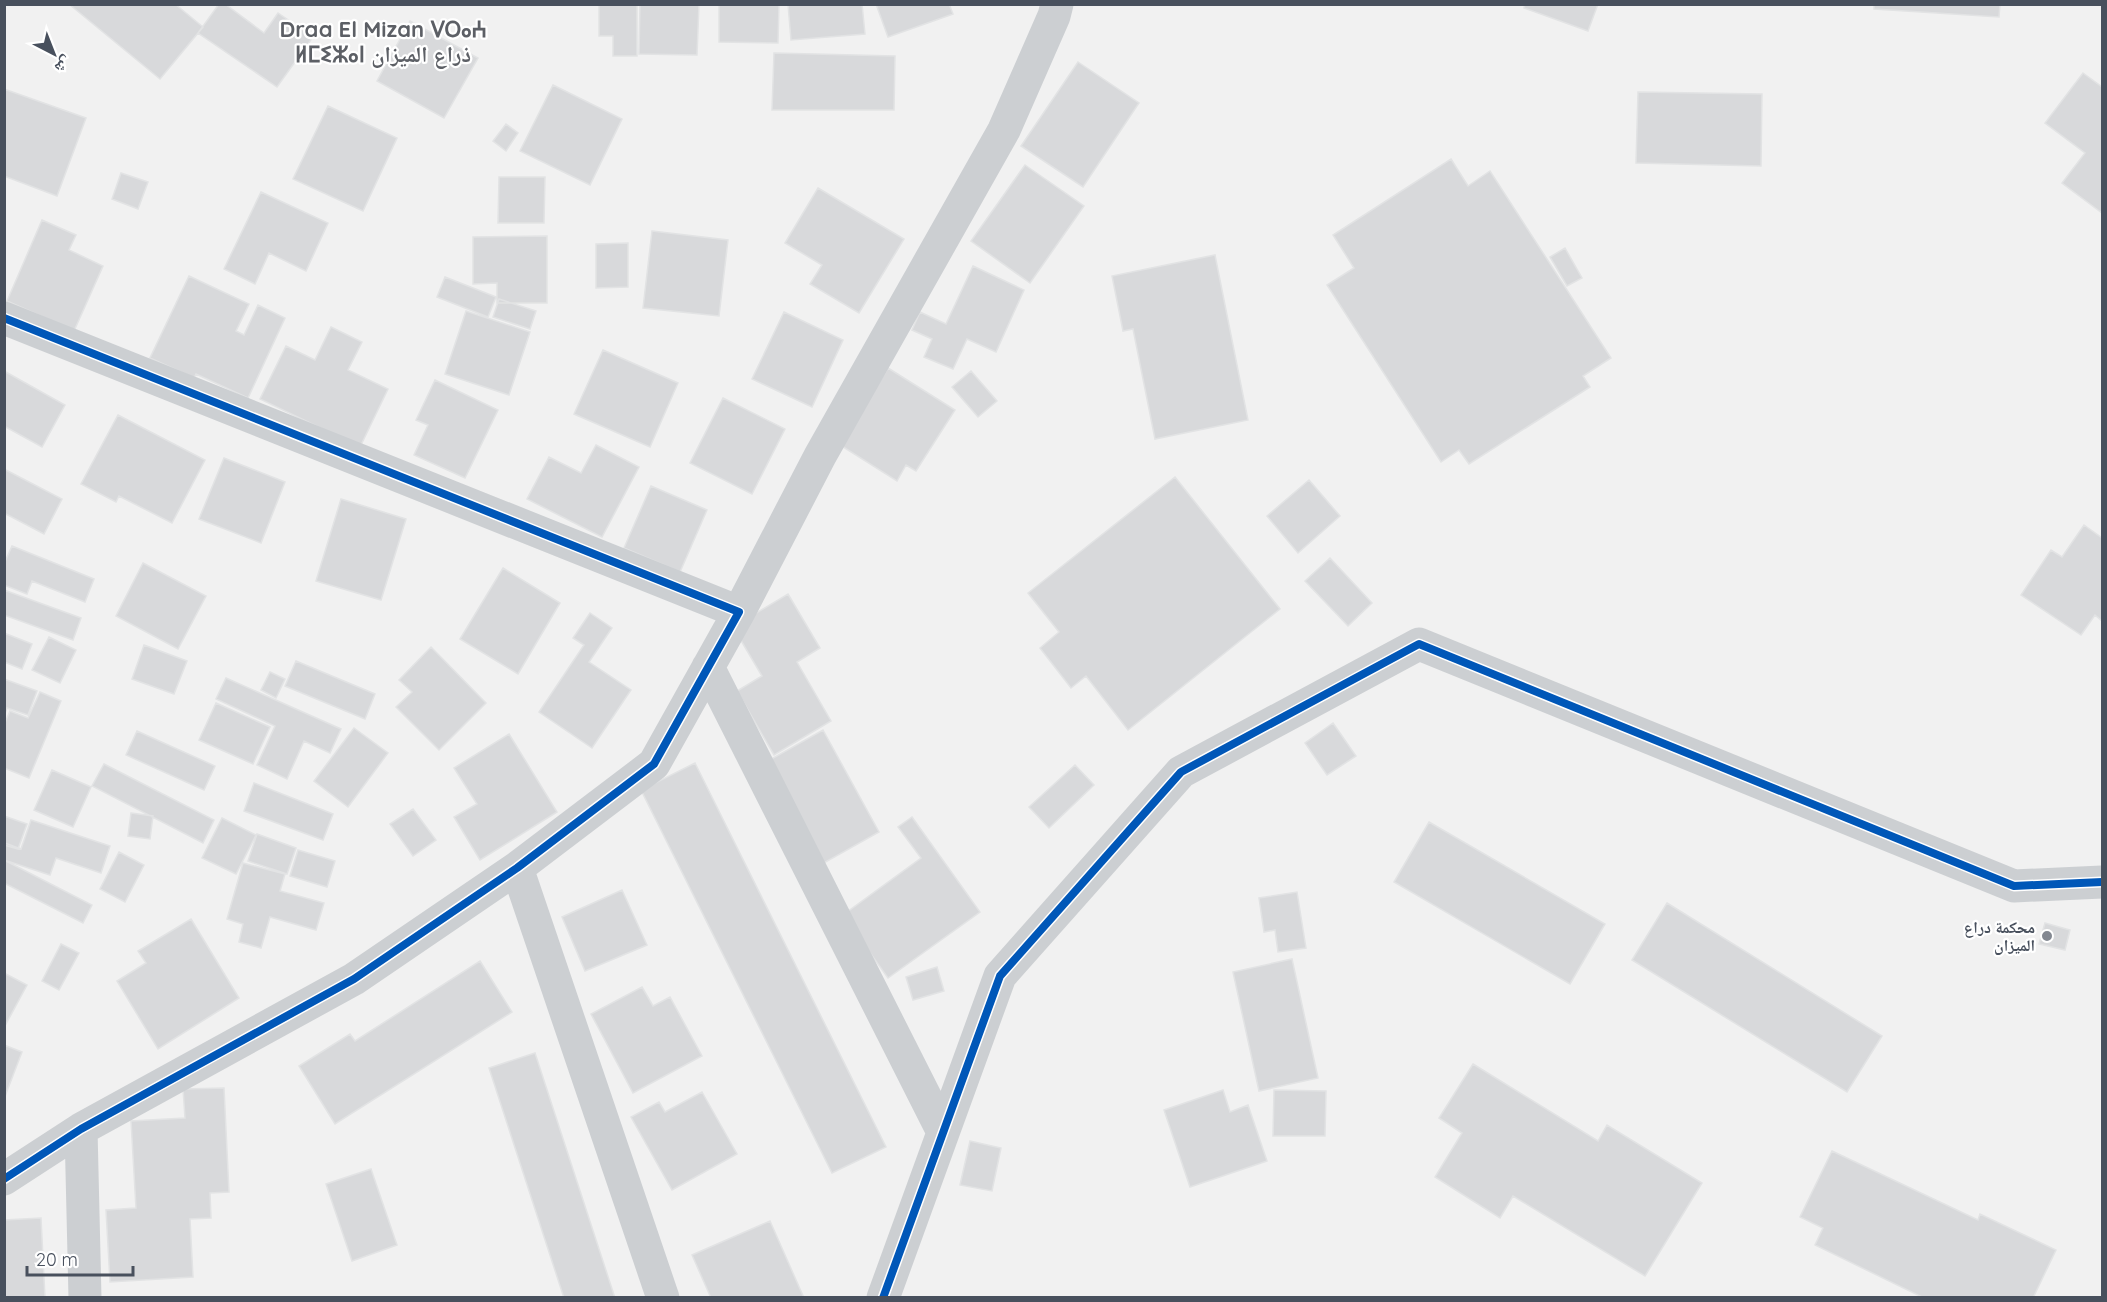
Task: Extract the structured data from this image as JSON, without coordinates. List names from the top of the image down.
{
  "districts": ["Draa El Mizan ⴸⵔⴰⵄ ⵍⵎⵉⵣⴰⵏ ذراع الميزان"],
  "places": ["محكمة دراع الميزان"],
  "scale_bar": "20 m",
  "north": "bottom right"
}
